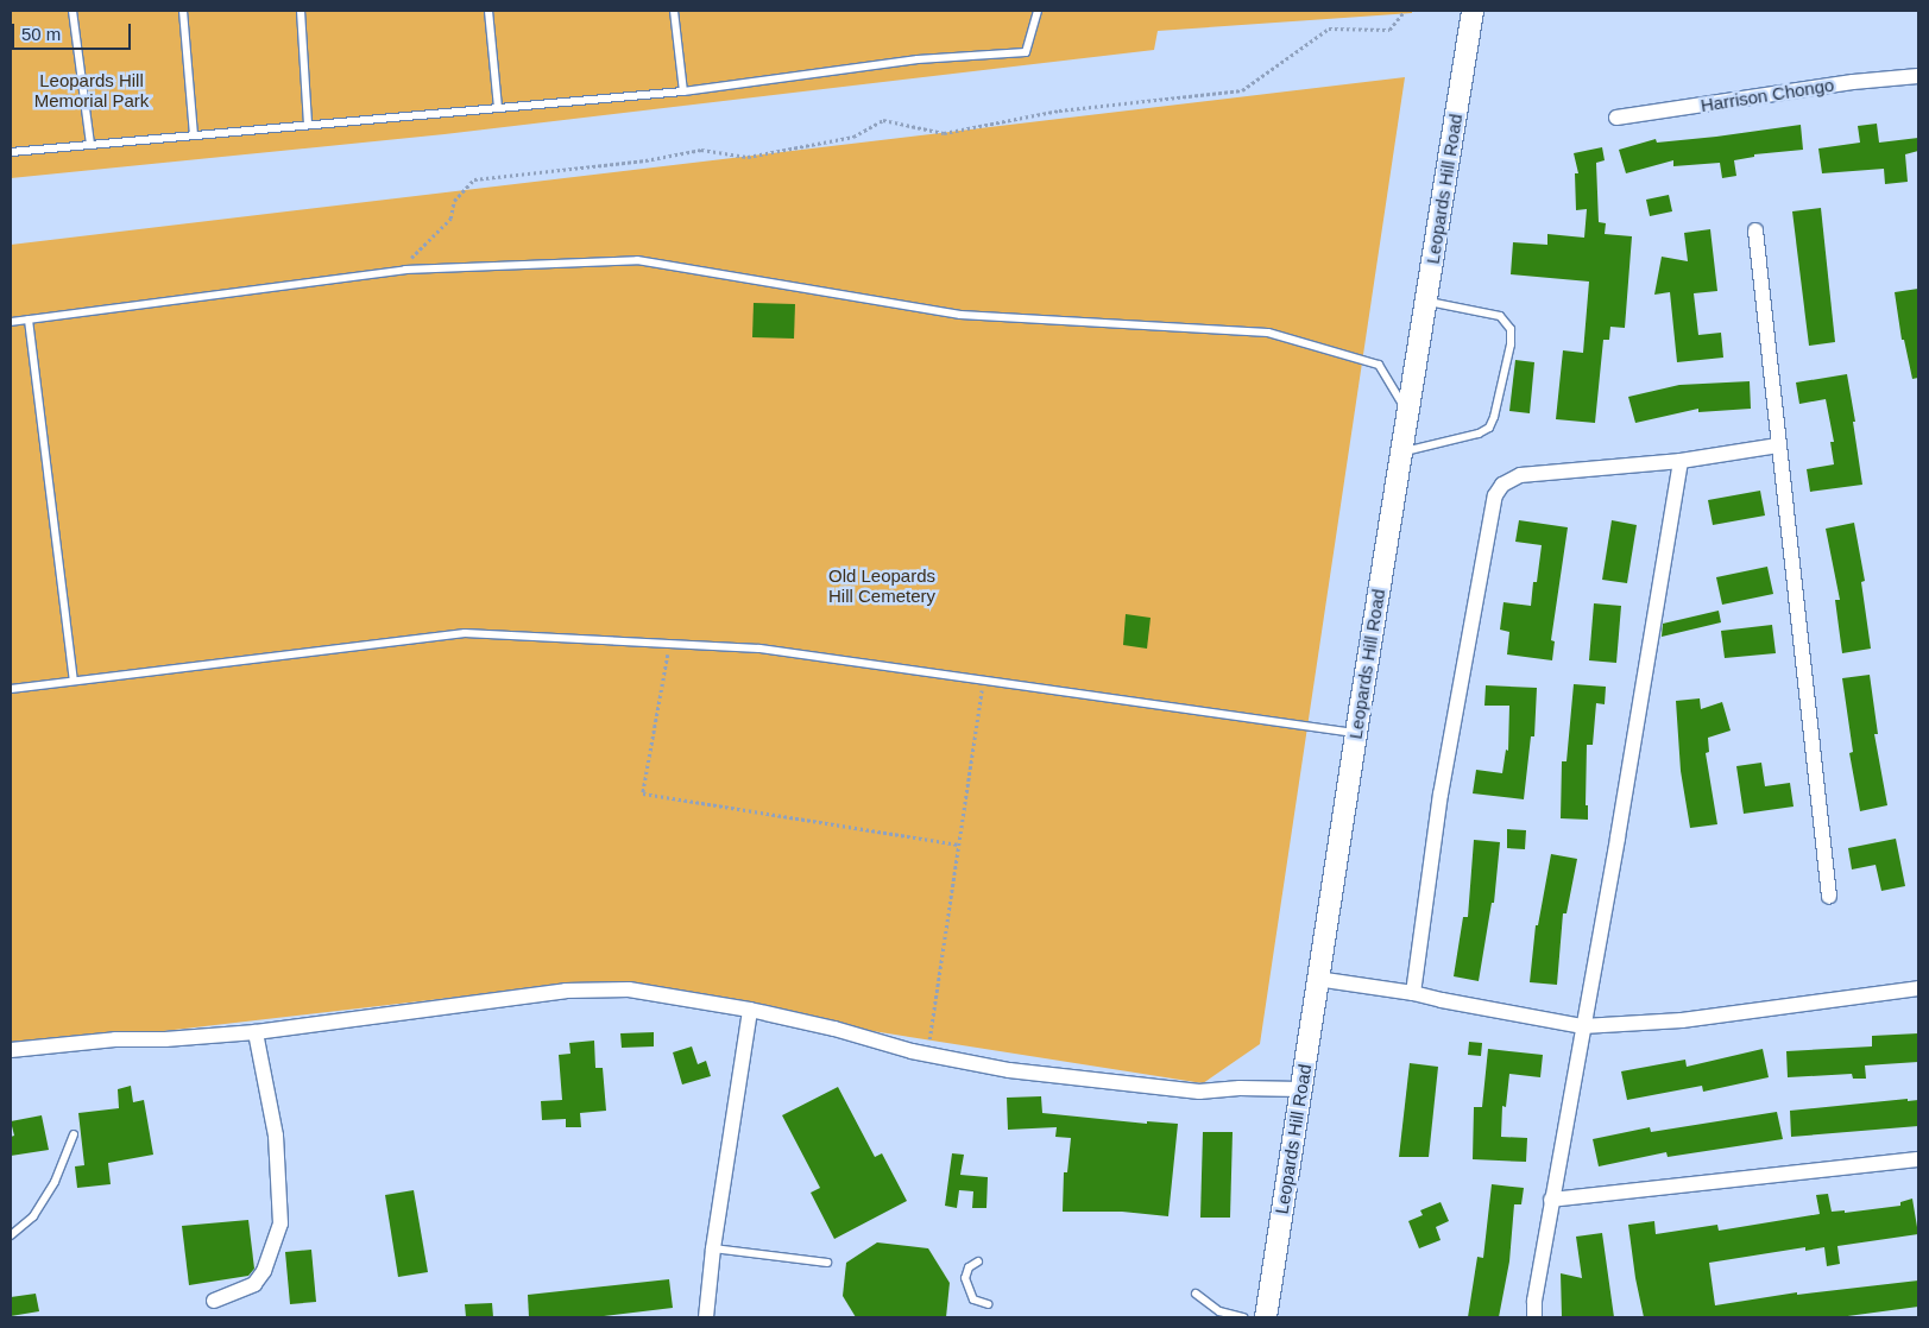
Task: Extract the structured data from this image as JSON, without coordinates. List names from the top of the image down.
{
  "streets": {
    "main road": ["Leopards Hill Road"],
    "street": ["Harrison Chongo"]
  },
  "parks": ["Leopards Hill Memorial Park", "Old Leopards Hill Cemetery"],
  "scale_bar": "50 m"
}
